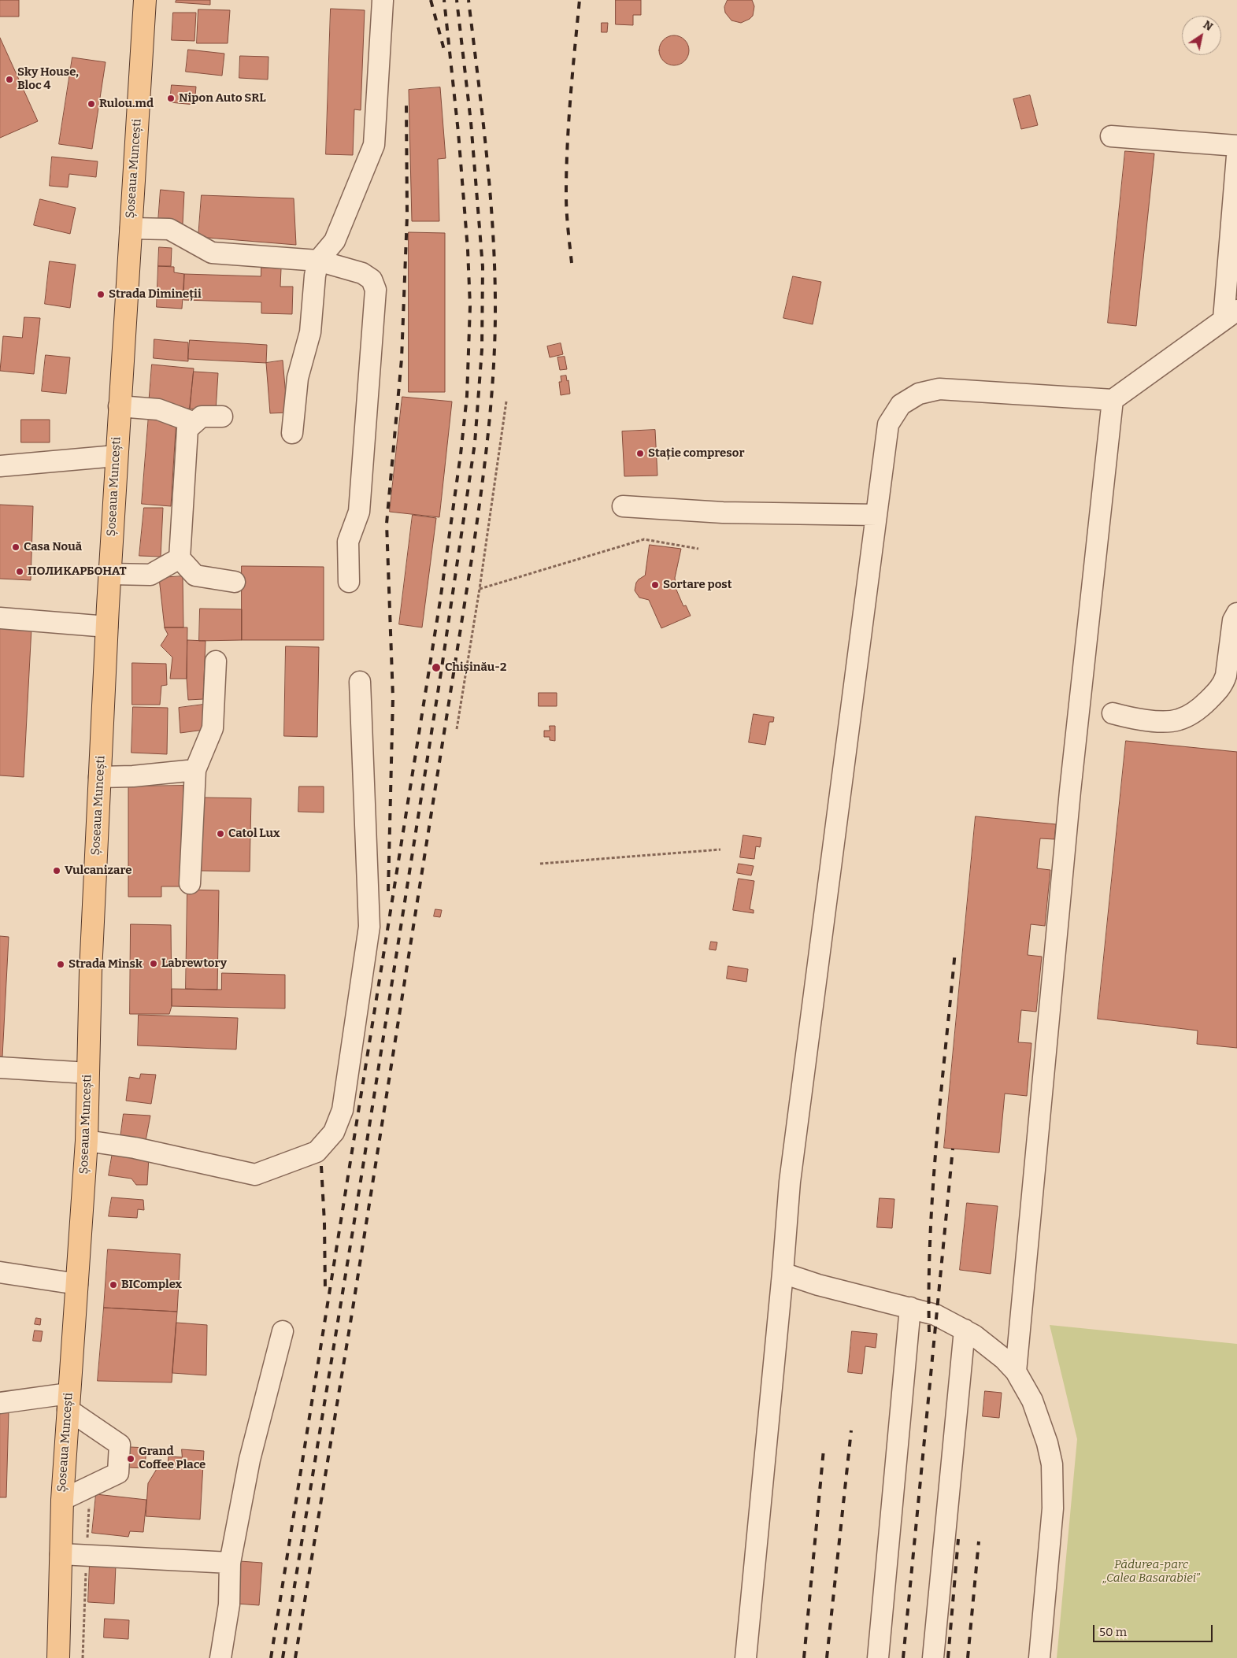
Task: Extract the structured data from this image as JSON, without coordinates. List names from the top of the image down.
{
  "streets": {
    "main road": ["Șoseaua Muncești"]
  },
  "parks": ["Pădurea-parc „Calea Basarabiei”"],
  "places": [
    "Sky House, Bloc 4",
    "Nipon Auto SRL",
    "Rulou.md",
    "Strada Dimineții",
    "Stație compresor",
    "Casa Nouă",
    "ПОЛИКАРБОНАТ",
    "Sortare post",
    "Chișinău-2",
    "Catol Lux",
    "Vulcanizare",
    "Labrewtory",
    "Strada Minsk",
    "BIComplex",
    "Grand Coffee Place"
  ],
  "scale_bar": "50 m",
  "north": "top right"
}
